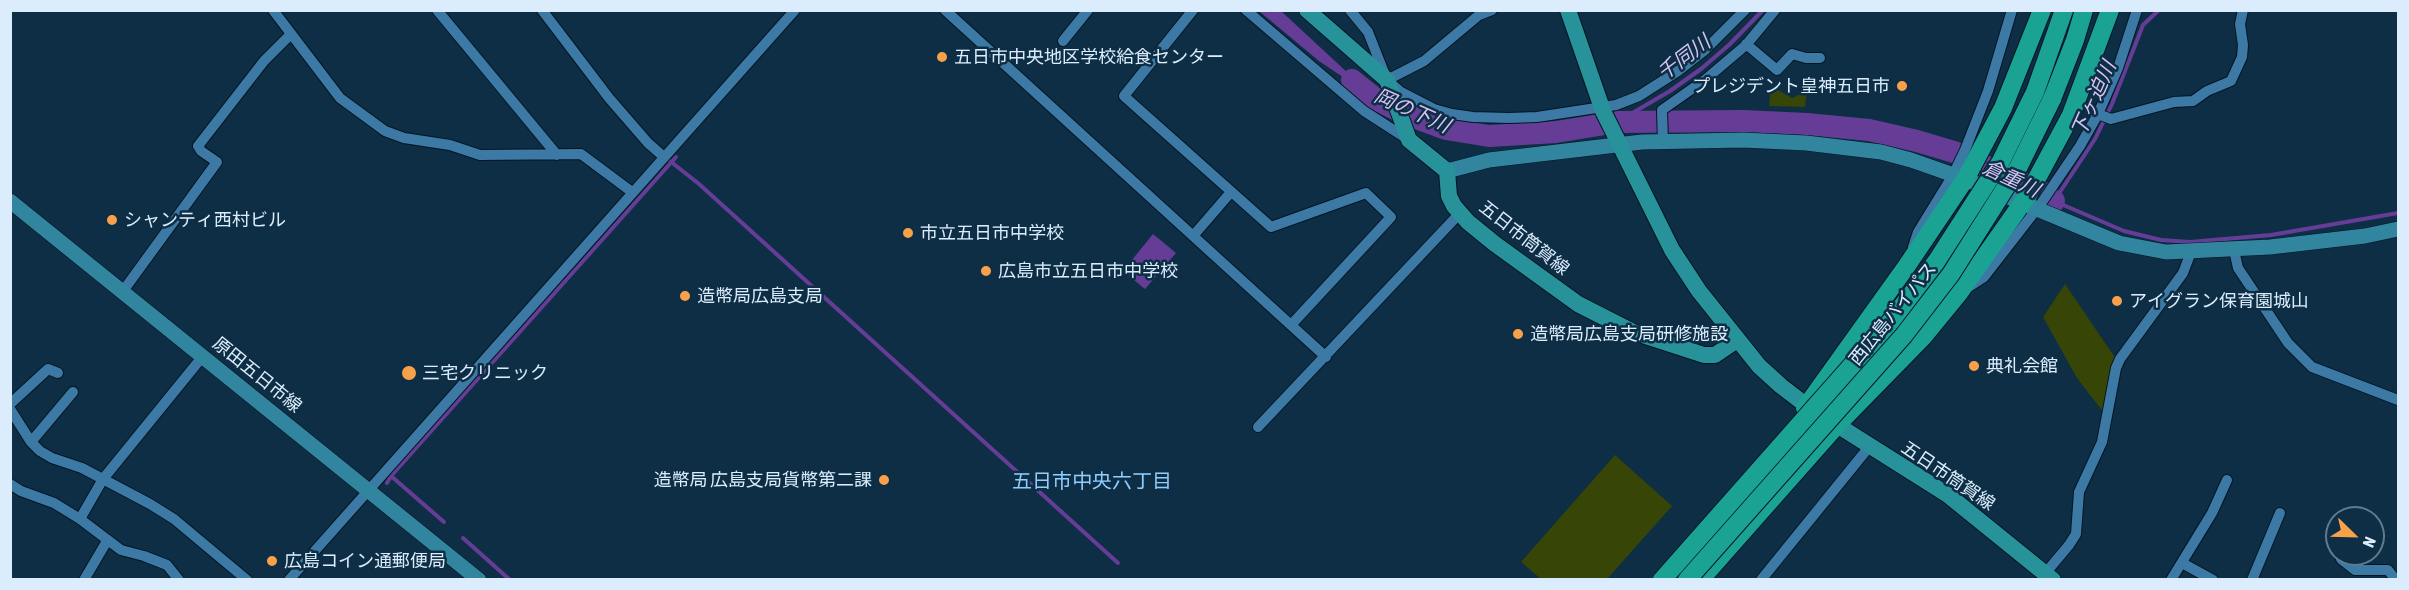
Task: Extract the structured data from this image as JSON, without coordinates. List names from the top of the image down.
{
  "streets": {
    "highway": ["西広島バイパス"],
    "main road": ["五日市筒賀線"],
    "street": ["原田五日市線"]
  },
  "crossings": [
    ["五日市筒賀線", "西広島バイパス"]
  ],
  "districts": ["五日市中央六丁目"],
  "water": [
    "千同川",
    "下ヶ迫川",
    "岡の下川",
    "倉重川"
  ],
  "places": [
    "五日市中央地区学校給食センター",
    "プレジデント皇神五日市",
    "シャンティ西村ビル",
    "市立五日市中学校",
    "広島市立五日市中学校",
    "造幣局広島支局",
    "アイグラン保育園城山",
    "造幣局広島支局研修施設",
    "典礼会館",
    "三宅クリニック",
    "造幣局 広島支局貨幣第二課",
    "広島コイン通郵便局"
  ],
  "north": "bottom right"
}
